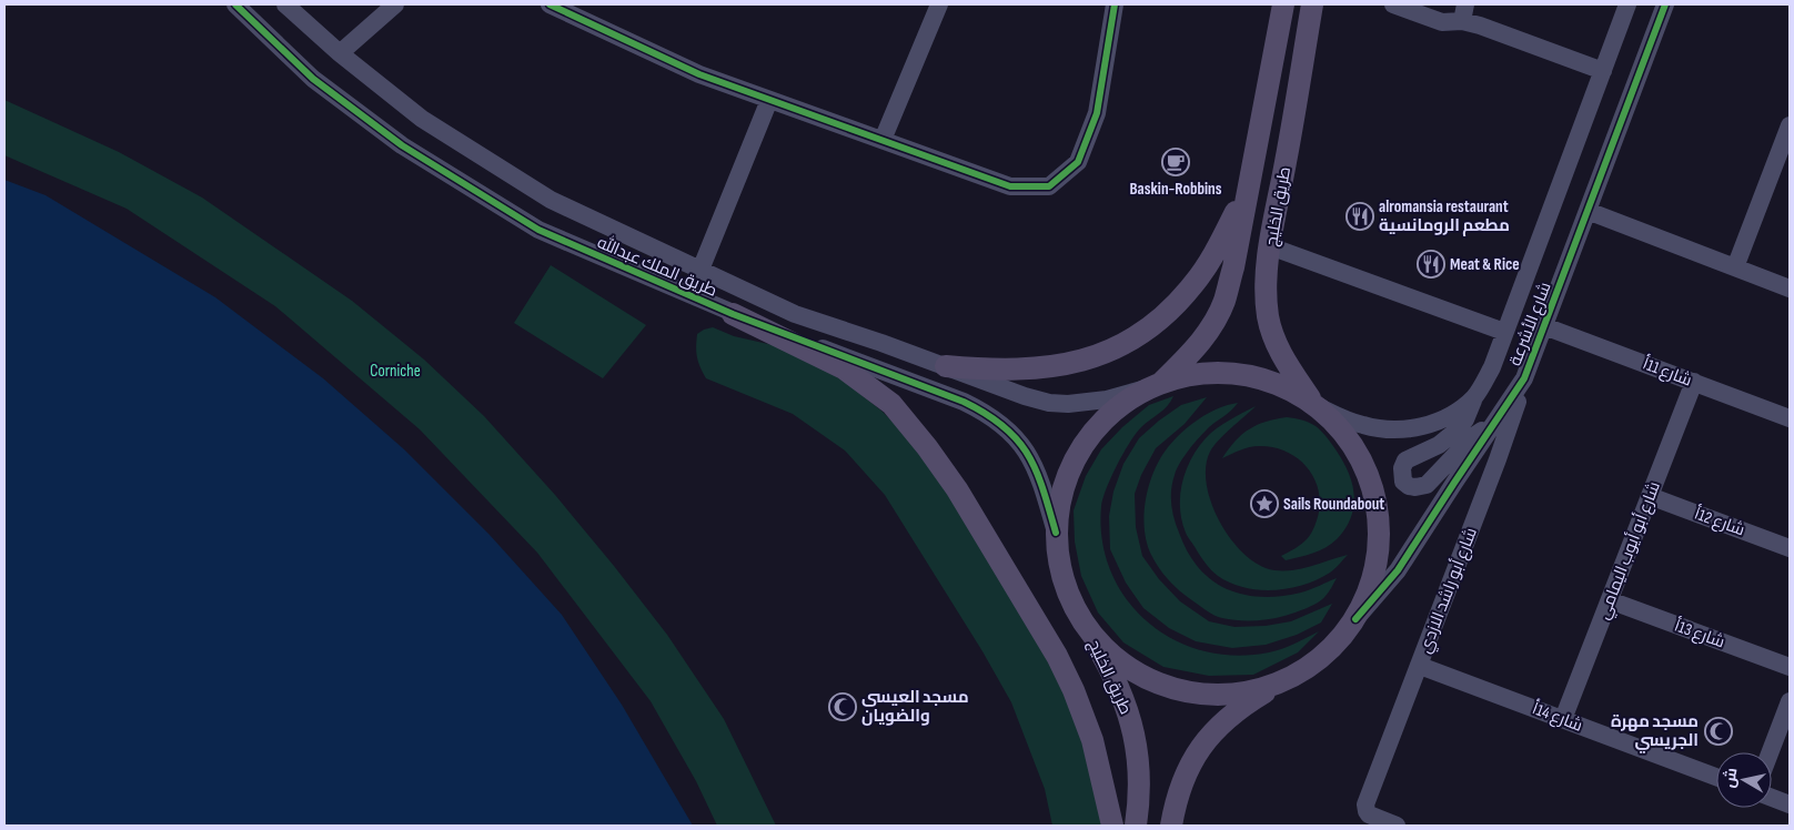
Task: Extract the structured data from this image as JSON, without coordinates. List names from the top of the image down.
{
  "streets": {
    "main road": ["طريق الخليج"],
    "street": [
      "طريق الملك عبدالله",
      "شارع الأشرعة",
      "شارع 11أ",
      "شارع 12أ",
      "شارع أبو أيوب اليمامي",
      "شارع أبو راشد الازدي",
      "شارع 13أ",
      "شارع 14أ"
    ]
  },
  "crossings": [
    ["طريق الخليج", "طريق الملك عبدالله"],
    ["طريق الخليج", "شارع الأشرعة"],
    ["شارع الأشرعة", "شارع 11أ"],
    ["شارع الأشرعة", "شارع أبو راشد الازدي"],
    ["شارع 11أ", "شارع أبو أيوب اليمامي"],
    ["شارع 12أ", "شارع أبو أيوب اليمامي"],
    ["شارع أبو أيوب اليمامي", "شارع 13أ"],
    ["شارع أبو أيوب اليمامي", "شارع 14أ"],
    ["شارع أبو راشد الازدي", "شارع 14أ"]
  ],
  "parks": ["Corniche"],
  "places": {
    "cafe": ["Baskin-Robbins"],
    "restaurant": ["alromansia restaurant مطعم الرومانسية", "Meat & Rice"],
    "place": ["Sails Roundabout"],
    "mosque": ["مسجد العيسى والضويان", "مسجد مهرة الجريسي"]
  },
  "north": "left"
}
